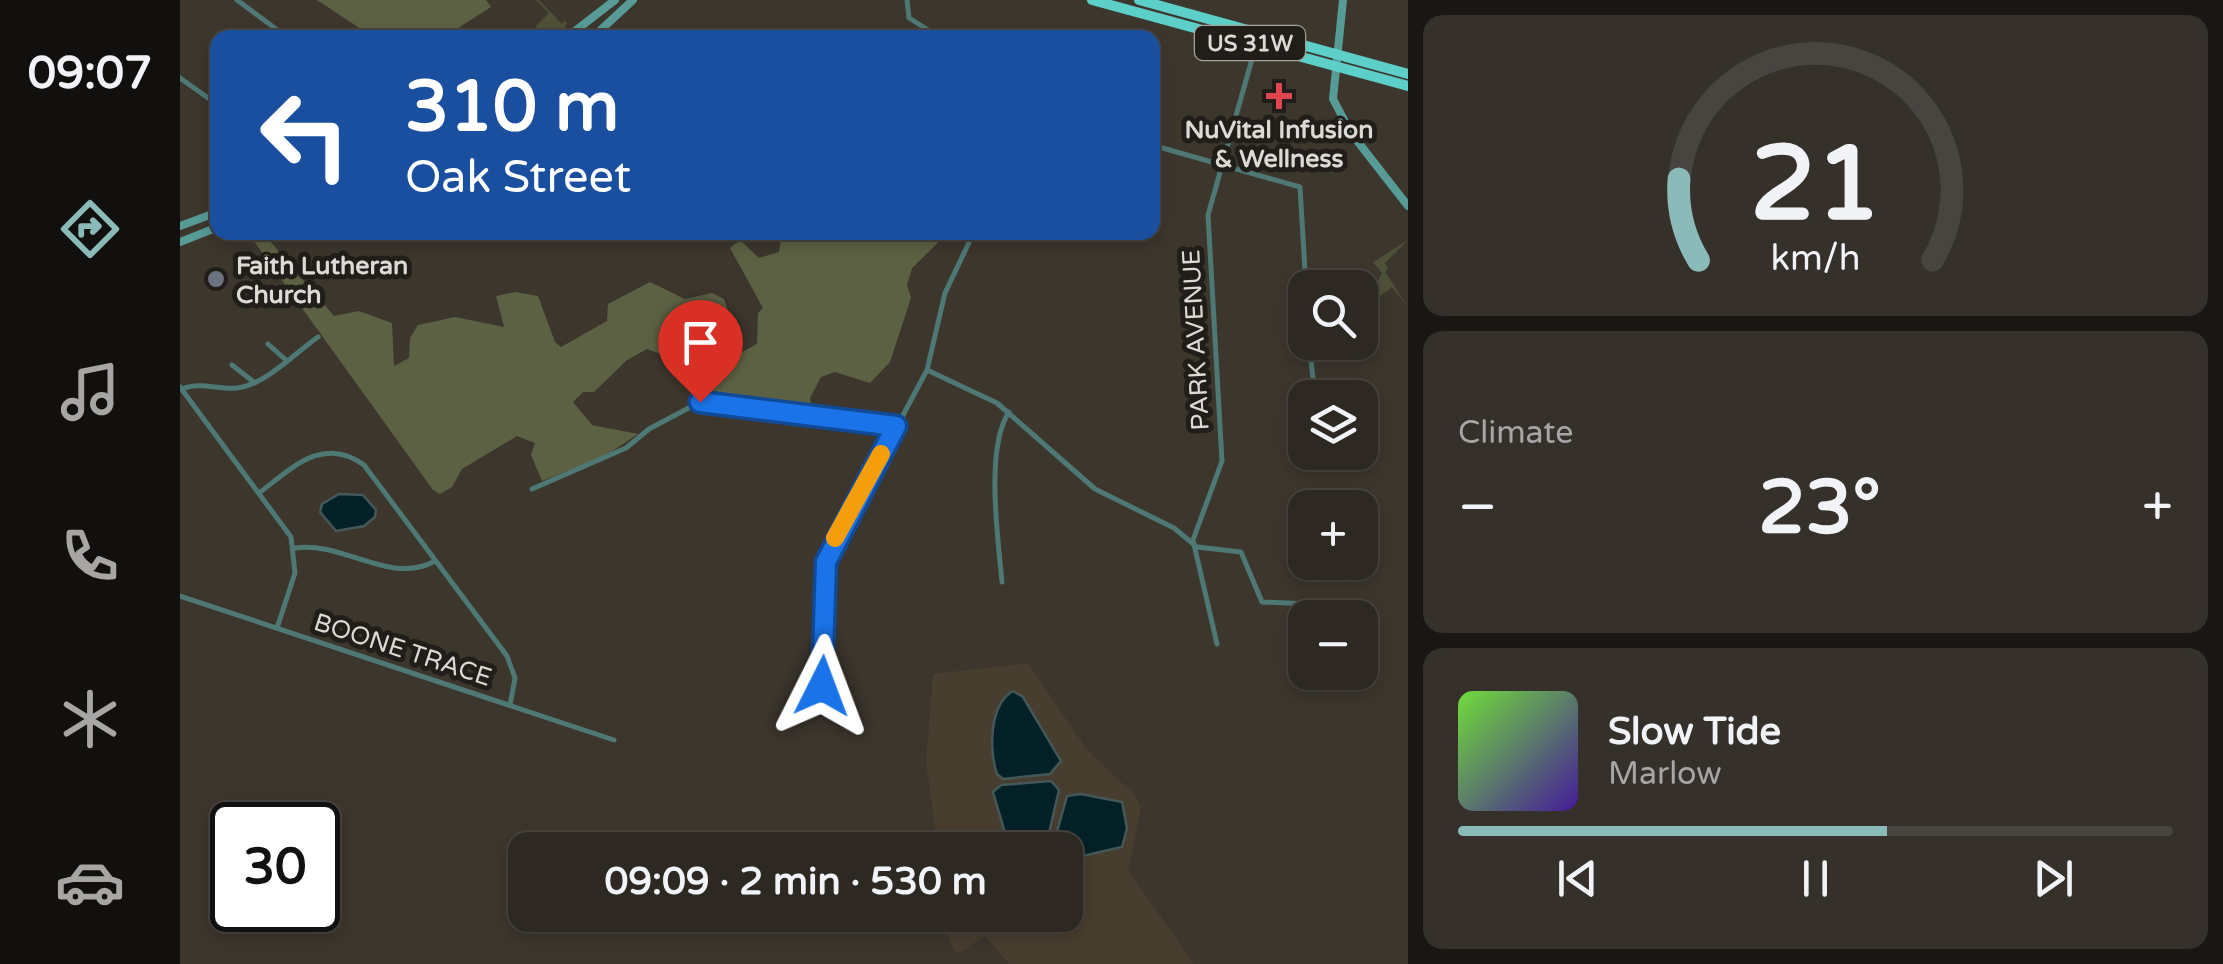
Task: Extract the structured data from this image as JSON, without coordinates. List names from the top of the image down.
{
  "streets": {
    "highway": ["US 31W"],
    "street": ["PARK AVENUE", "BOONE TRACE"]
  },
  "crossings": [
    ["US 31W", "PARK AVENUE"]
  ],
  "places": {
    "health": ["NuVital Infusion & Wellness"],
    "other": ["Faith Lutheran Church"]
  },
  "page": {
    "tabs": "09:07",
    "turn": ["310 m", "Oak Street"],
    "map_buttons": ["+", "−"],
    "tile": "Climate",
    "heat": ["−", "23°", "+"],
    "song": ["Slow Tide", "Marlow"],
    "limit": "30",
    "trip": "09:09 · 2 min · 530 m",
    "gauge": ["21", "km/h"]
  }
}
